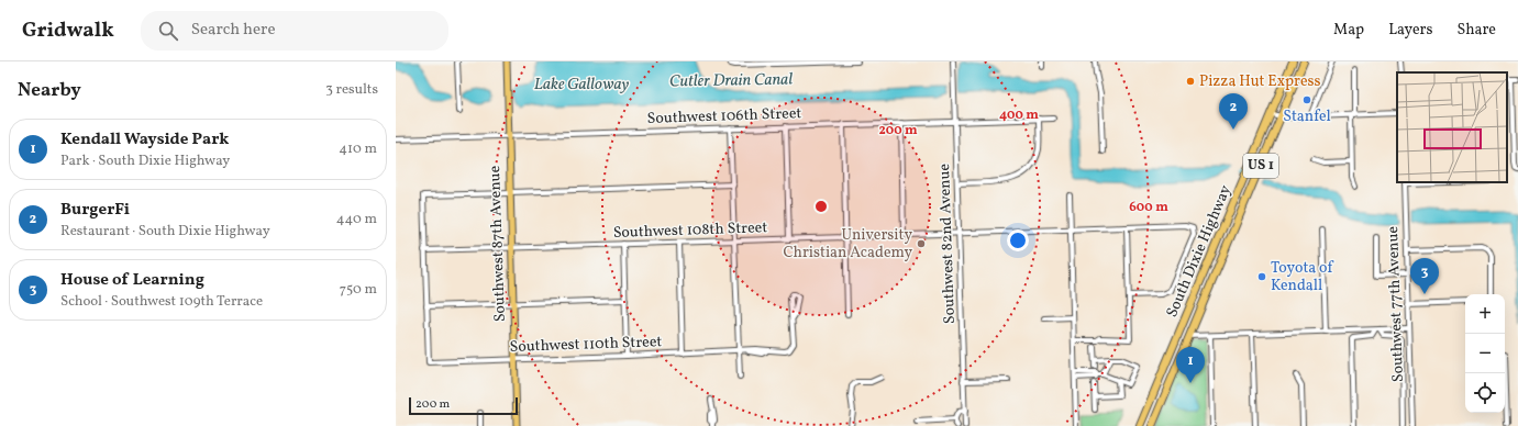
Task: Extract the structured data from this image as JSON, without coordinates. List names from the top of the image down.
{
  "streets": {
    "highway": ["US 1", "South Dixie Highway"],
    "main road": ["Southwest 87th Avenue"],
    "street": [
      "Southwest 106th Street",
      "Southwest 108th Street",
      "Southwest 82nd Avenue",
      "Southwest 77th Avenue",
      "Southwest 110th Street"
    ]
  },
  "crossings": [
    ["Southwest 106th Street", "Southwest 87th Avenue"],
    ["Southwest 106th Street", "Southwest 82nd Avenue"],
    ["Southwest 108th Street", "Southwest 87th Avenue"],
    ["Southwest 108th Street", "Southwest 82nd Avenue"],
    ["Southwest 87th Avenue", "Southwest 110th Street"]
  ],
  "water": ["Cutler Drain Canal", "Lake Galloway"],
  "places": [
    "Pizza Hut Express",
    "Stanfel",
    "University Christian Academy",
    "Toyota of Kendall"
  ],
  "scale_bar": "200 m",
  "page": {
    "header": "Gridwalk",
    "search": "Search here",
    "nav": ["Map", "Layers", "Share"],
    "heading": ["Nearby", "3 results"],
    "pins": ["2", "3", "1"],
    "list": [
      {
        "mark": "1",
        "name": "Kendall Wayside Park",
        "note": "Park · South Dixie Highway",
        "value": "410 m"
      },
      {
        "mark": "2",
        "name": "BurgerFi",
        "note": "Restaurant · South Dixie Highway",
        "value": "440 m"
      },
      {
        "mark": "3",
        "name": "House of Learning",
        "note": "School · Southwest 109th Terrace",
        "value": "750 m"
      }
    ],
    "map_buttons": ["+", "−"],
    "scale": "200 m"
  },
  "rings": ["400 m", "200 m", "600 m"]
}
